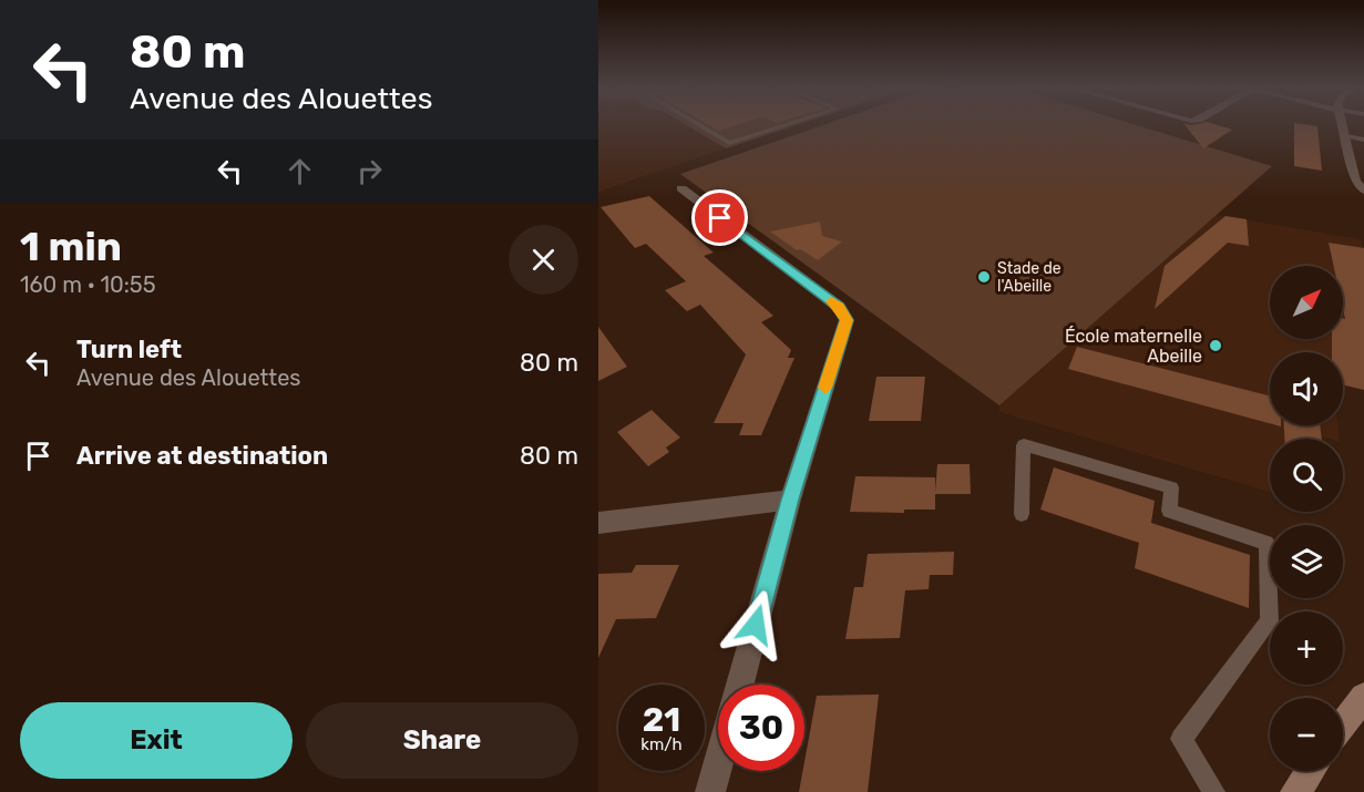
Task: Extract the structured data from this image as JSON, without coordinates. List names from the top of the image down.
{
  "places": ["Stade de l'Abeille", "École maternelle Abeille"],
  "north": "top right",
  "page": {
    "turn": ["80 m", "Avenue des Alouettes"],
    "heading": ["1 min", "160 m · 10:55"],
    "map_buttons": ["+", "−"],
    "list": [
      {
        "name": "Turn left",
        "note": "Avenue des Alouettes",
        "value": "80 m"
      },
      {
        "name": "Arrive at destination",
        "value": "80 m"
      }
    ],
    "speed": "21 km/h",
    "limit": "30",
    "buttons": ["Exit", "Share"]
  }
}
